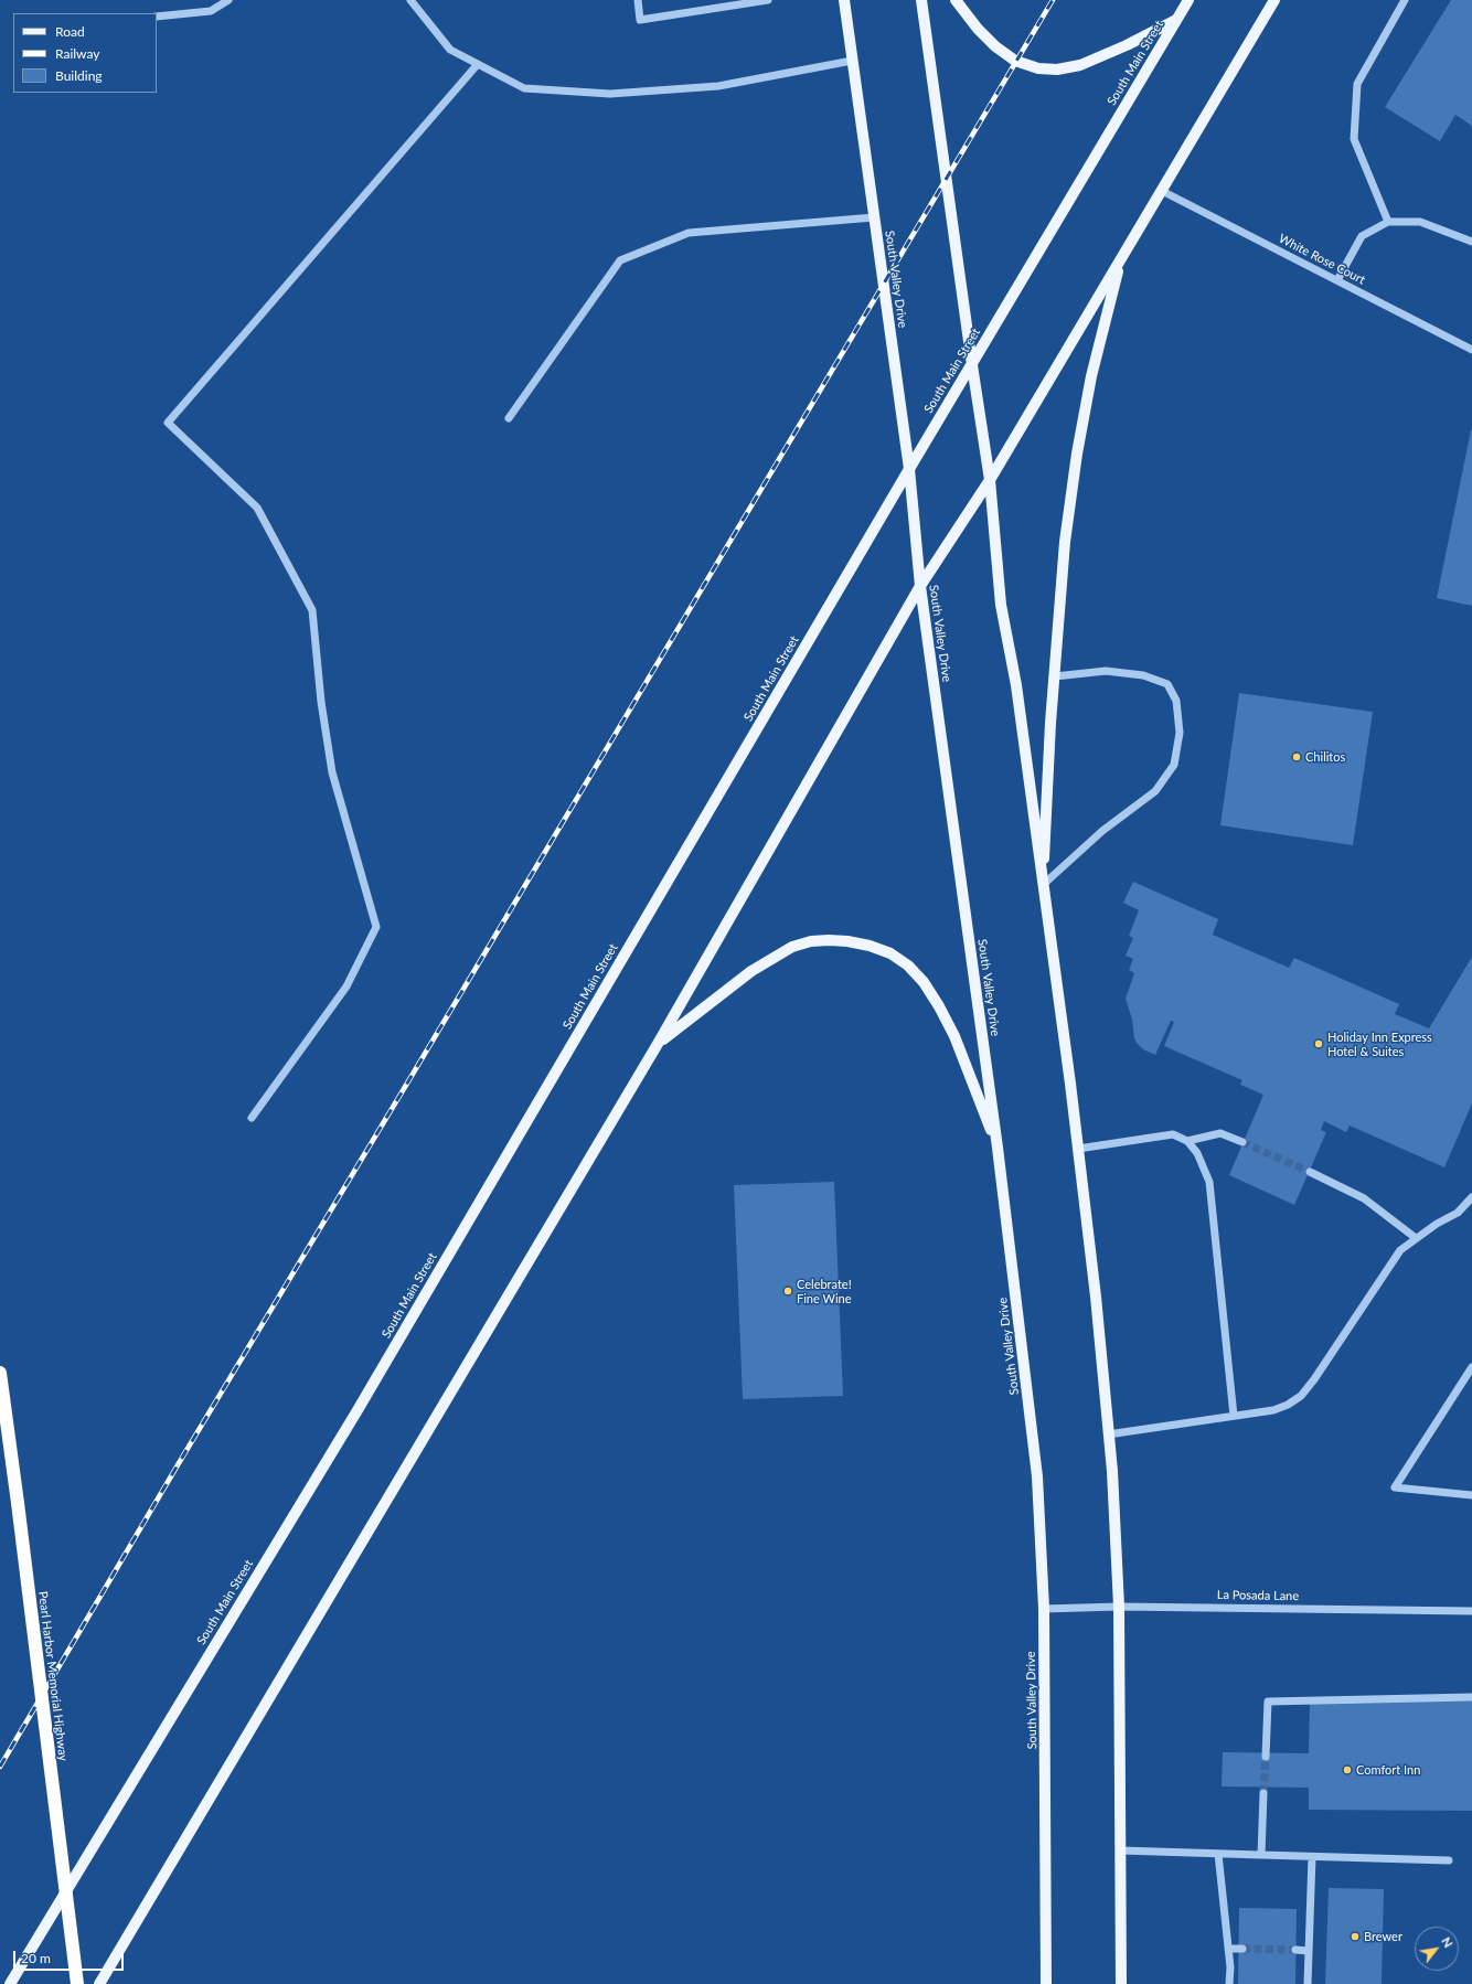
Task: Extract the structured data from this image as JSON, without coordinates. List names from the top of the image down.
{
  "streets": {
    "highway": ["Pearl Harbor Memorial Highway"],
    "main road": ["South Main Street", "South Valley Drive"],
    "street": ["White Rose Court", "La Posada Lane"]
  },
  "crossings": [
    ["South Main Street", "South Valley Drive"],
    ["South Valley Drive", "La Posada Lane"]
  ],
  "places": [
    "Chilitos",
    "Holiday Inn Express Hotel & Suites",
    "Celebrate! Fine Wine",
    "Comfort Inn",
    "Brewer"
  ],
  "legend": ["Road", "Railway", "Building"],
  "scale_bar": "20 m",
  "north": "top right"
}
